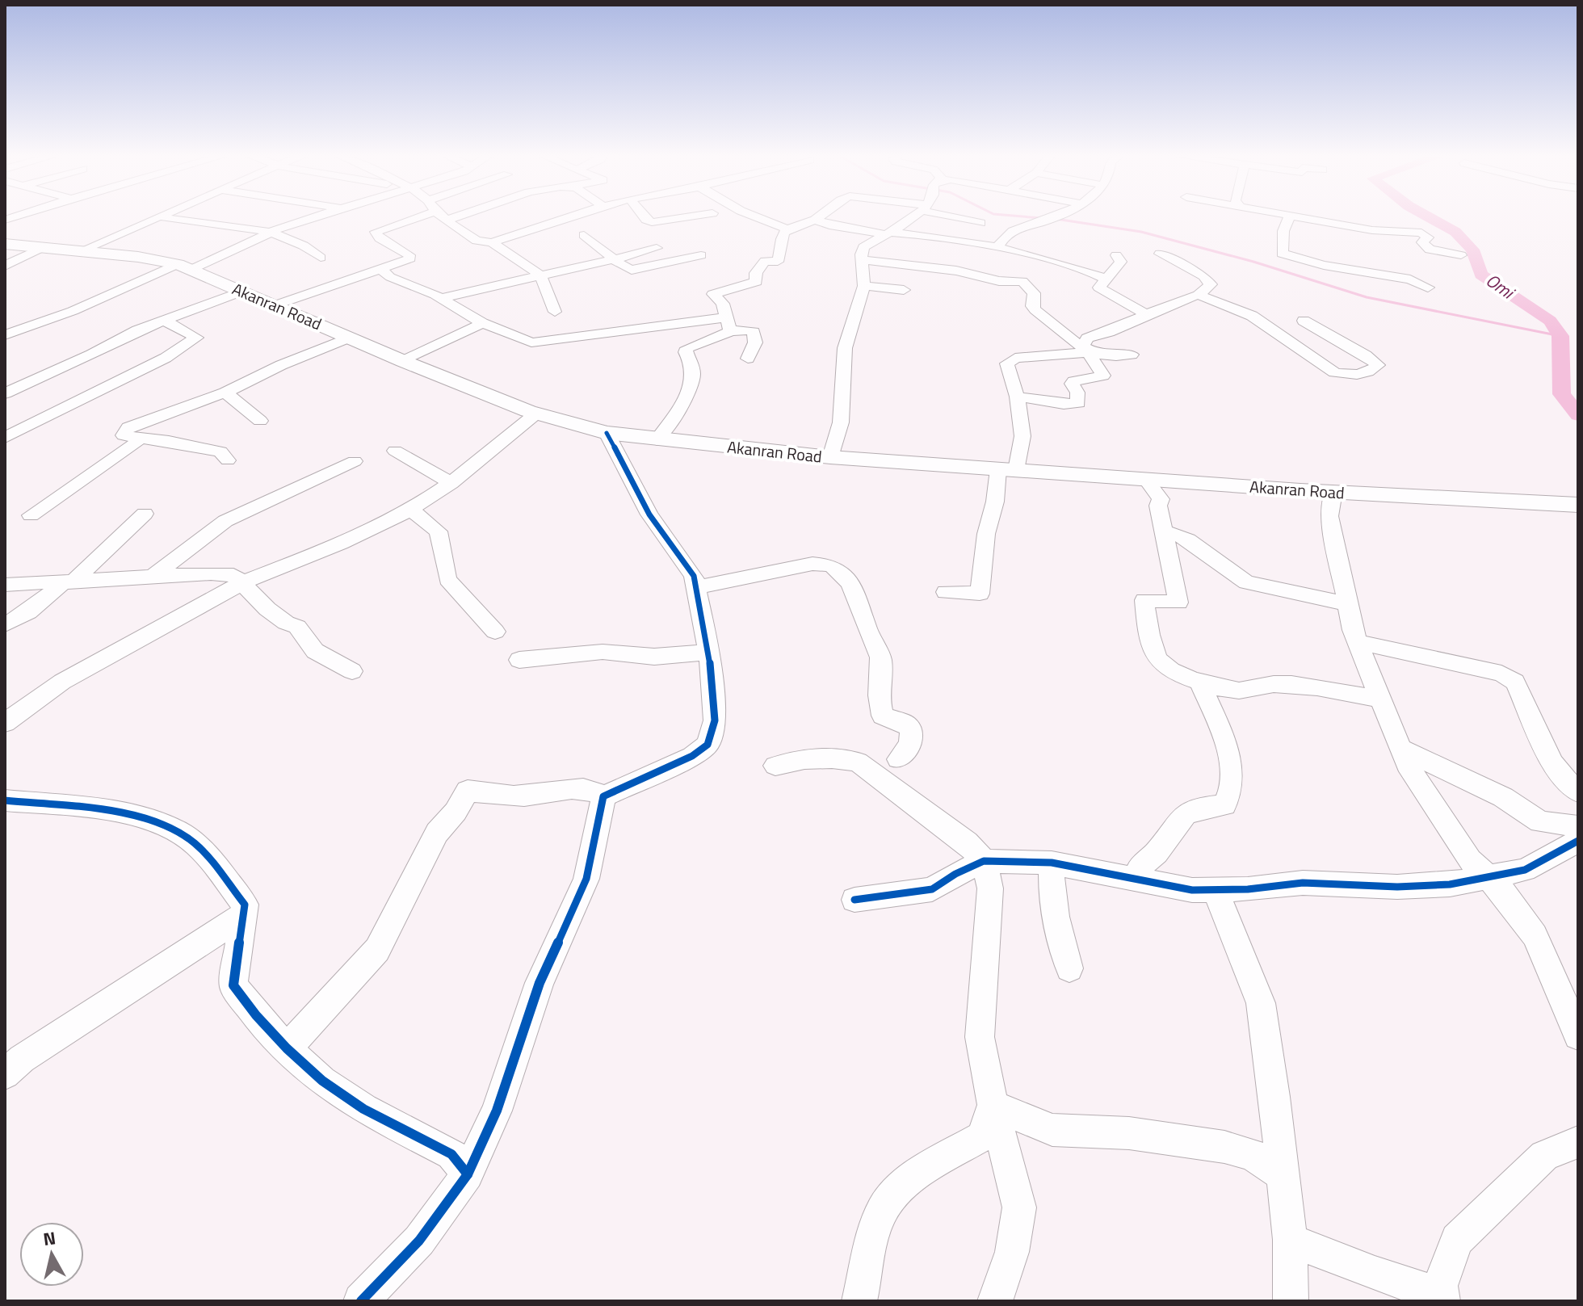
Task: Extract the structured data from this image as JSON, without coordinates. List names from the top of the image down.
{
  "streets": {
    "main road": ["Akanran Road"]
  },
  "water": ["Omi"],
  "north": "top"
}
